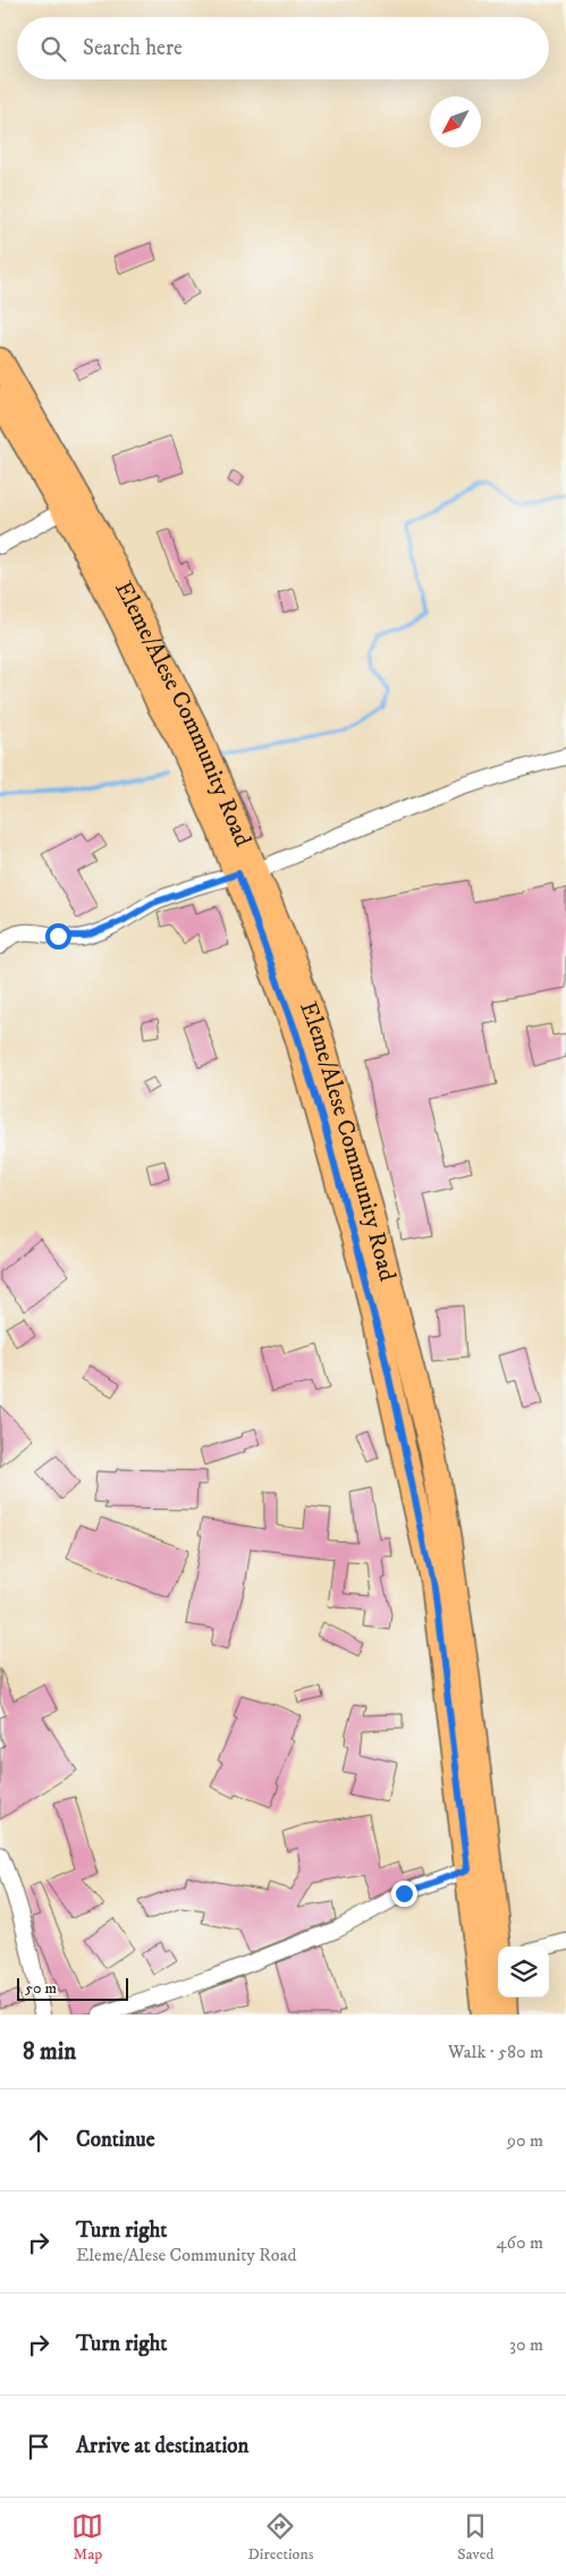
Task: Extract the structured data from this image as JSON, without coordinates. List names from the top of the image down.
{
  "streets": {
    "main road": ["Eleme/Alese Community Road"]
  },
  "scale_bar": "50 m",
  "north": "bottom left",
  "page": {
    "search": "Search here",
    "scale": "50 m",
    "heading": ["8 min", "Walk · 580 m"],
    "list": [
      ["Continue", "90 m"],
      ["Turn right", "Eleme/Alese Community Road", "460 m"],
      ["Turn right", "30 m"],
      "Arrive at destination"
    ],
    "nav": ["Map", "Directions", "Saved"]
  }
}
